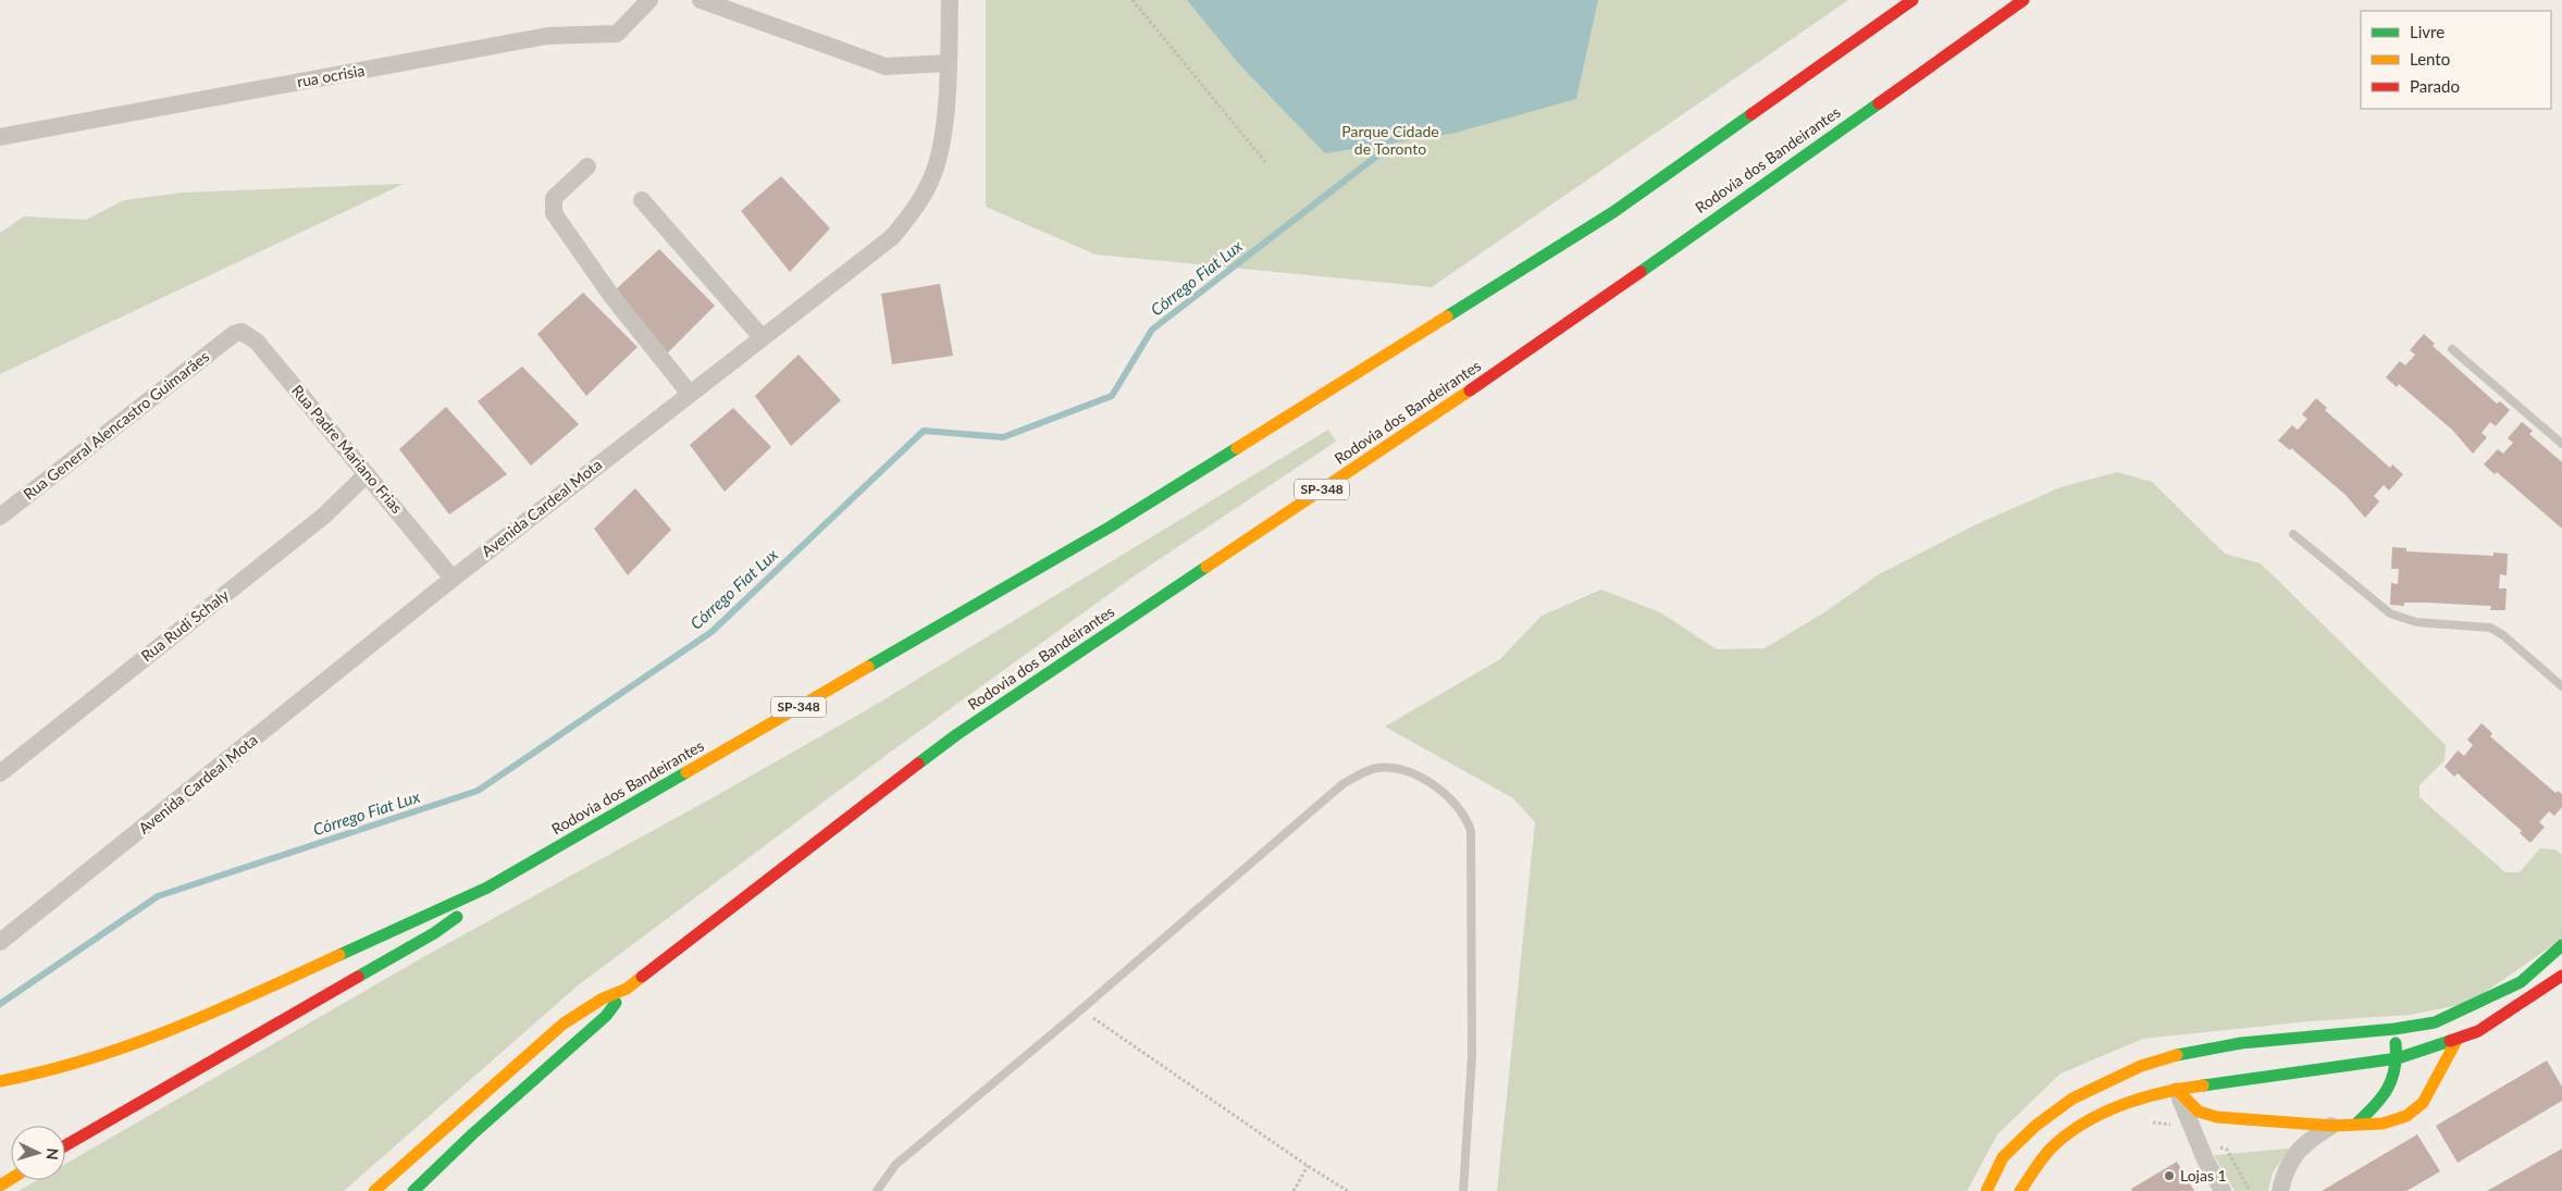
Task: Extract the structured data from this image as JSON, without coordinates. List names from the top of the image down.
{
  "streets": {
    "main road": ["Rodovia dos Bandeirantes", "SP-348"],
    "street": [
      "rua ocrisia",
      "Rua General Alencastro Guimarães",
      "Rua Padre Mariano Frias",
      "Avenida Cardeal Mota",
      "Rua Rudi Schaly"
    ]
  },
  "crossings": [
    ["Rua General Alencastro Guimarães", "Rua Padre Mariano Frias"],
    ["Rua Padre Mariano Frias", "Avenida Cardeal Mota"],
    ["Rua Padre Mariano Frias", "Rua Rudi Schaly"]
  ],
  "water": ["Córrego Fiat Lux"],
  "parks": ["Parque Cidade de Toronto"],
  "places": ["Lojas 1"],
  "legend": ["Livre", "Lento", "Parado"],
  "north": "right"
}
